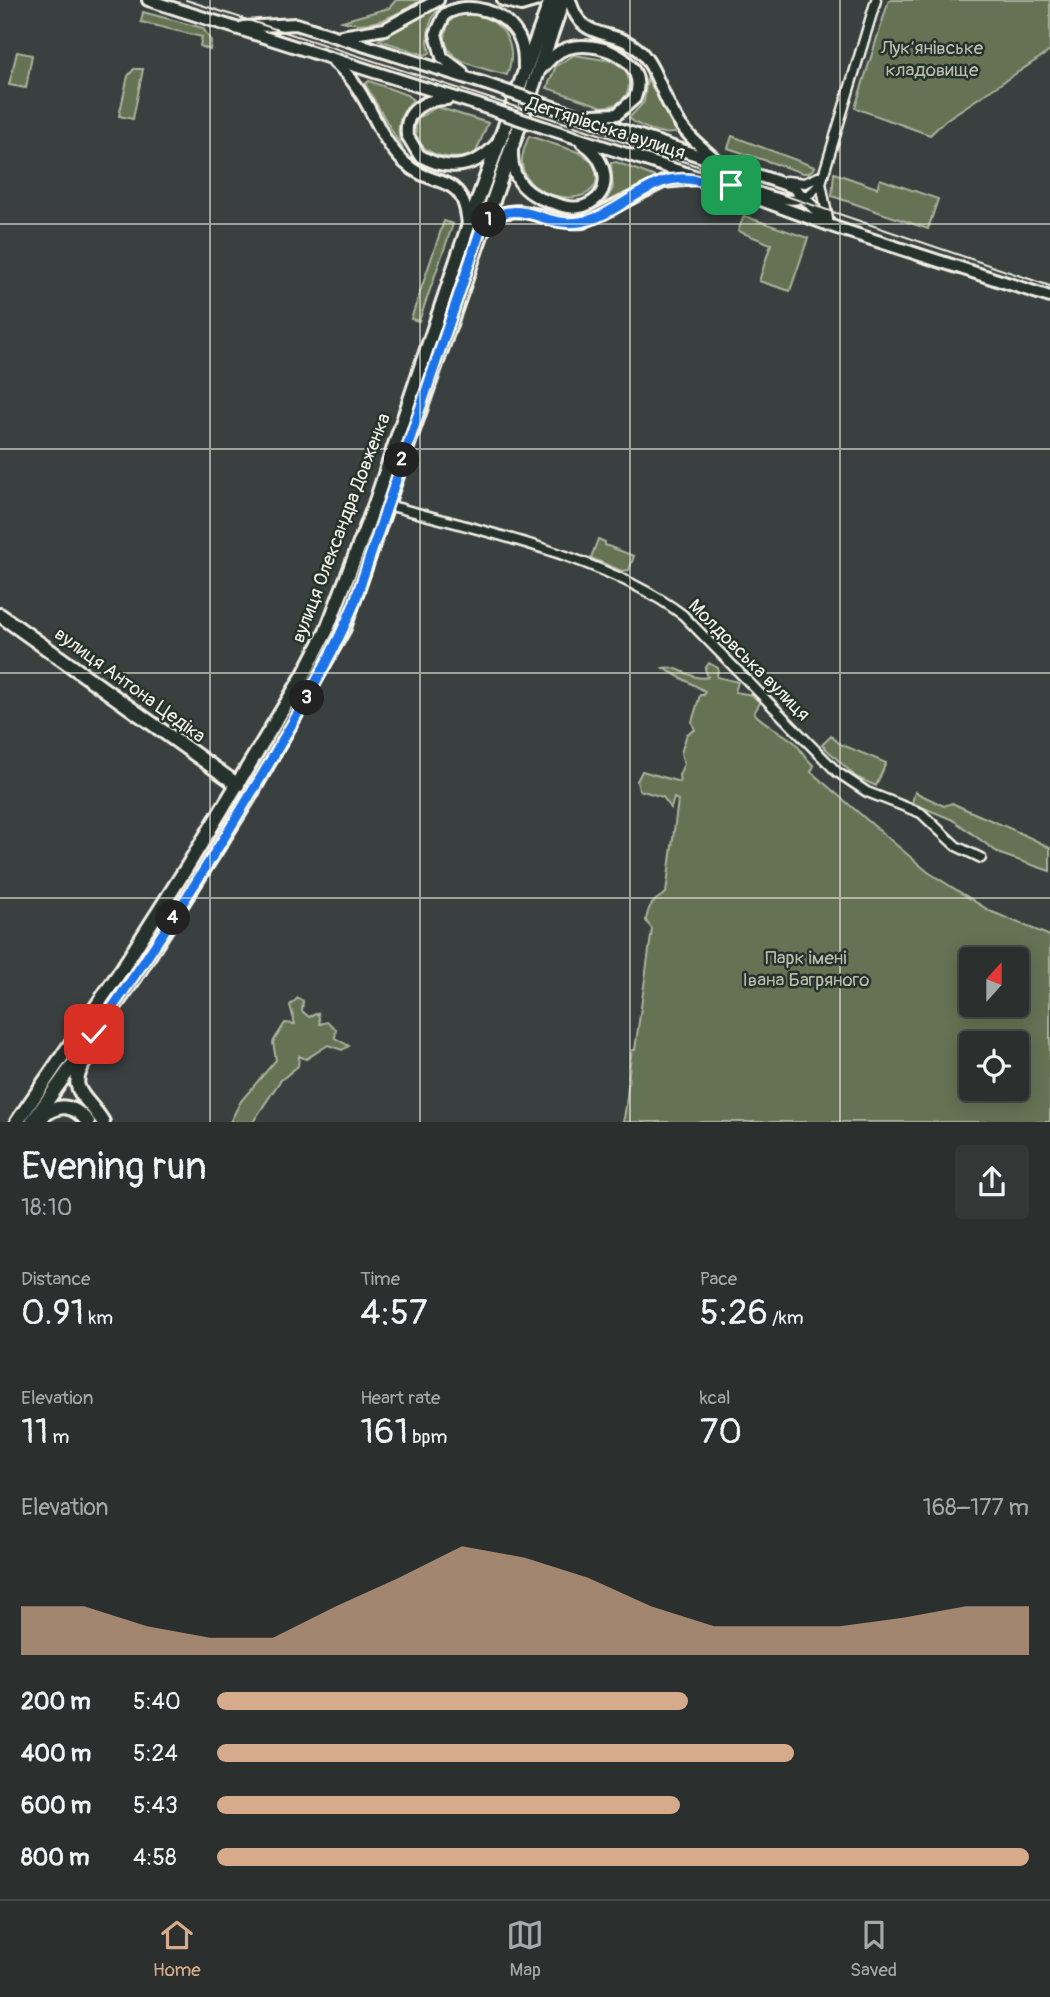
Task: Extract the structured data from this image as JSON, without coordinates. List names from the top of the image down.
{
  "streets": {
    "main road": ["Дегтярівська вулиця", "вулиця Олександра Довженка", "вулиця Антона Цедіка"],
    "street": ["Молдовська вулиця"]
  },
  "crossings": [
    ["вулиця Олександра Довженка", "Молдовська вулиця"],
    ["вулиця Олександра Довженка", "вулиця Антона Цедіка"]
  ],
  "parks": ["Лукʼянівське кладовище", "Парк імені Івана Багряного"],
  "north": "top",
  "page": {
    "pins": [
      "1",
      "2",
      "3",
      "4"
    ],
    "heading": ["Evening run", "18:10"],
    "stats": [
      ["Distance", "0.91 km"],
      ["Time", "4:57"],
      ["Pace", "5:26 /km"],
      ["Elevation", "11 m"],
      ["Heart rate", "161 bpm"],
      ["kcal", "70"]
    ],
    "chart": ["Elevation", "168–177 m"],
    "list": [
      {
        "name": "200 m",
        "note": "5:40"
      },
      {
        "name": "400 m",
        "note": "5:24"
      },
      {
        "name": "600 m",
        "note": "5:43"
      },
      {
        "name": "800 m",
        "note": "4:58"
      }
    ],
    "tabs": ["Home", "Map", "Saved"]
  }
}
